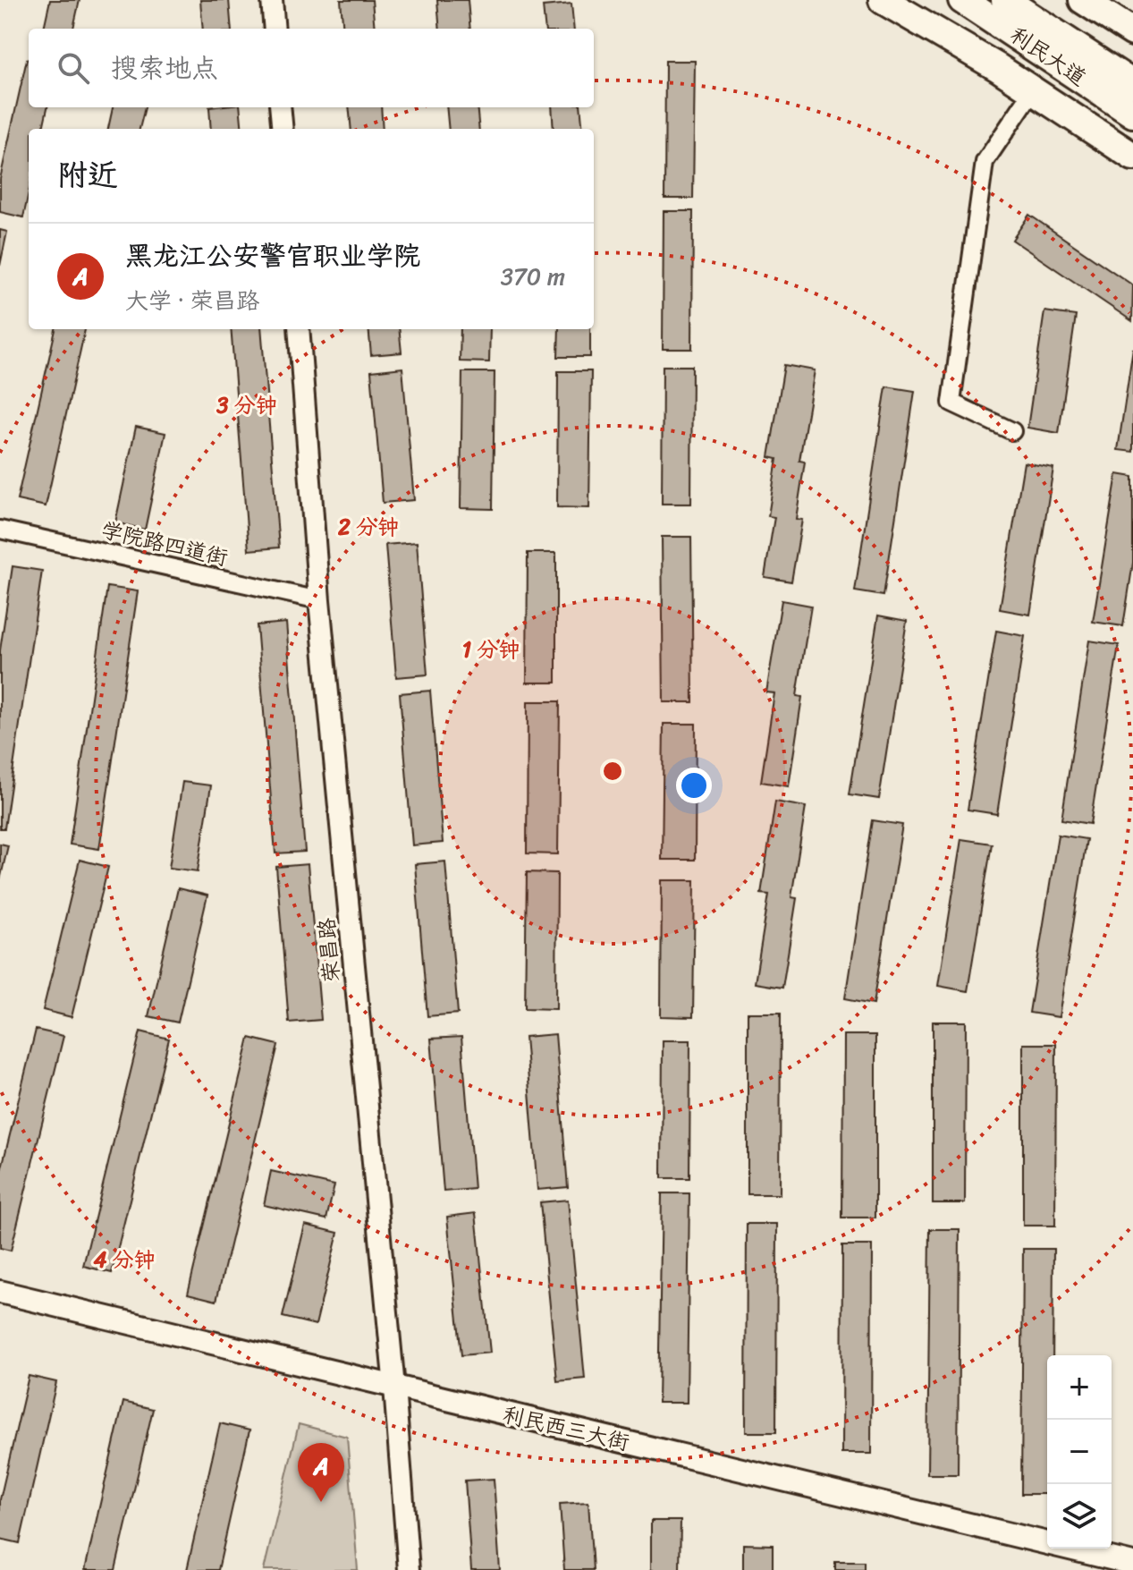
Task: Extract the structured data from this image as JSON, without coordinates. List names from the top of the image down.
{
  "streets": {
    "highway": ["利民大道"],
    "main road": ["利民西三大街"],
    "street": ["学院路四道街", "荣昌路"]
  },
  "crossings": [
    ["学院路四道街", "荣昌路"],
    ["荣昌路", "利民西三大街"]
  ],
  "page": {
    "search": "搜索地点",
    "heading": "附近",
    "list": [
      {
        "mark": "A",
        "name": "黑龙江公安警官职业学院",
        "note": "大学 · 荣昌路",
        "value": "370 m"
      }
    ],
    "map_buttons": ["+", "−"],
    "pins": "A"
  },
  "rings": [
    "3 分钟",
    "2 分钟",
    "1 分钟",
    "4 分钟"
  ]
}
